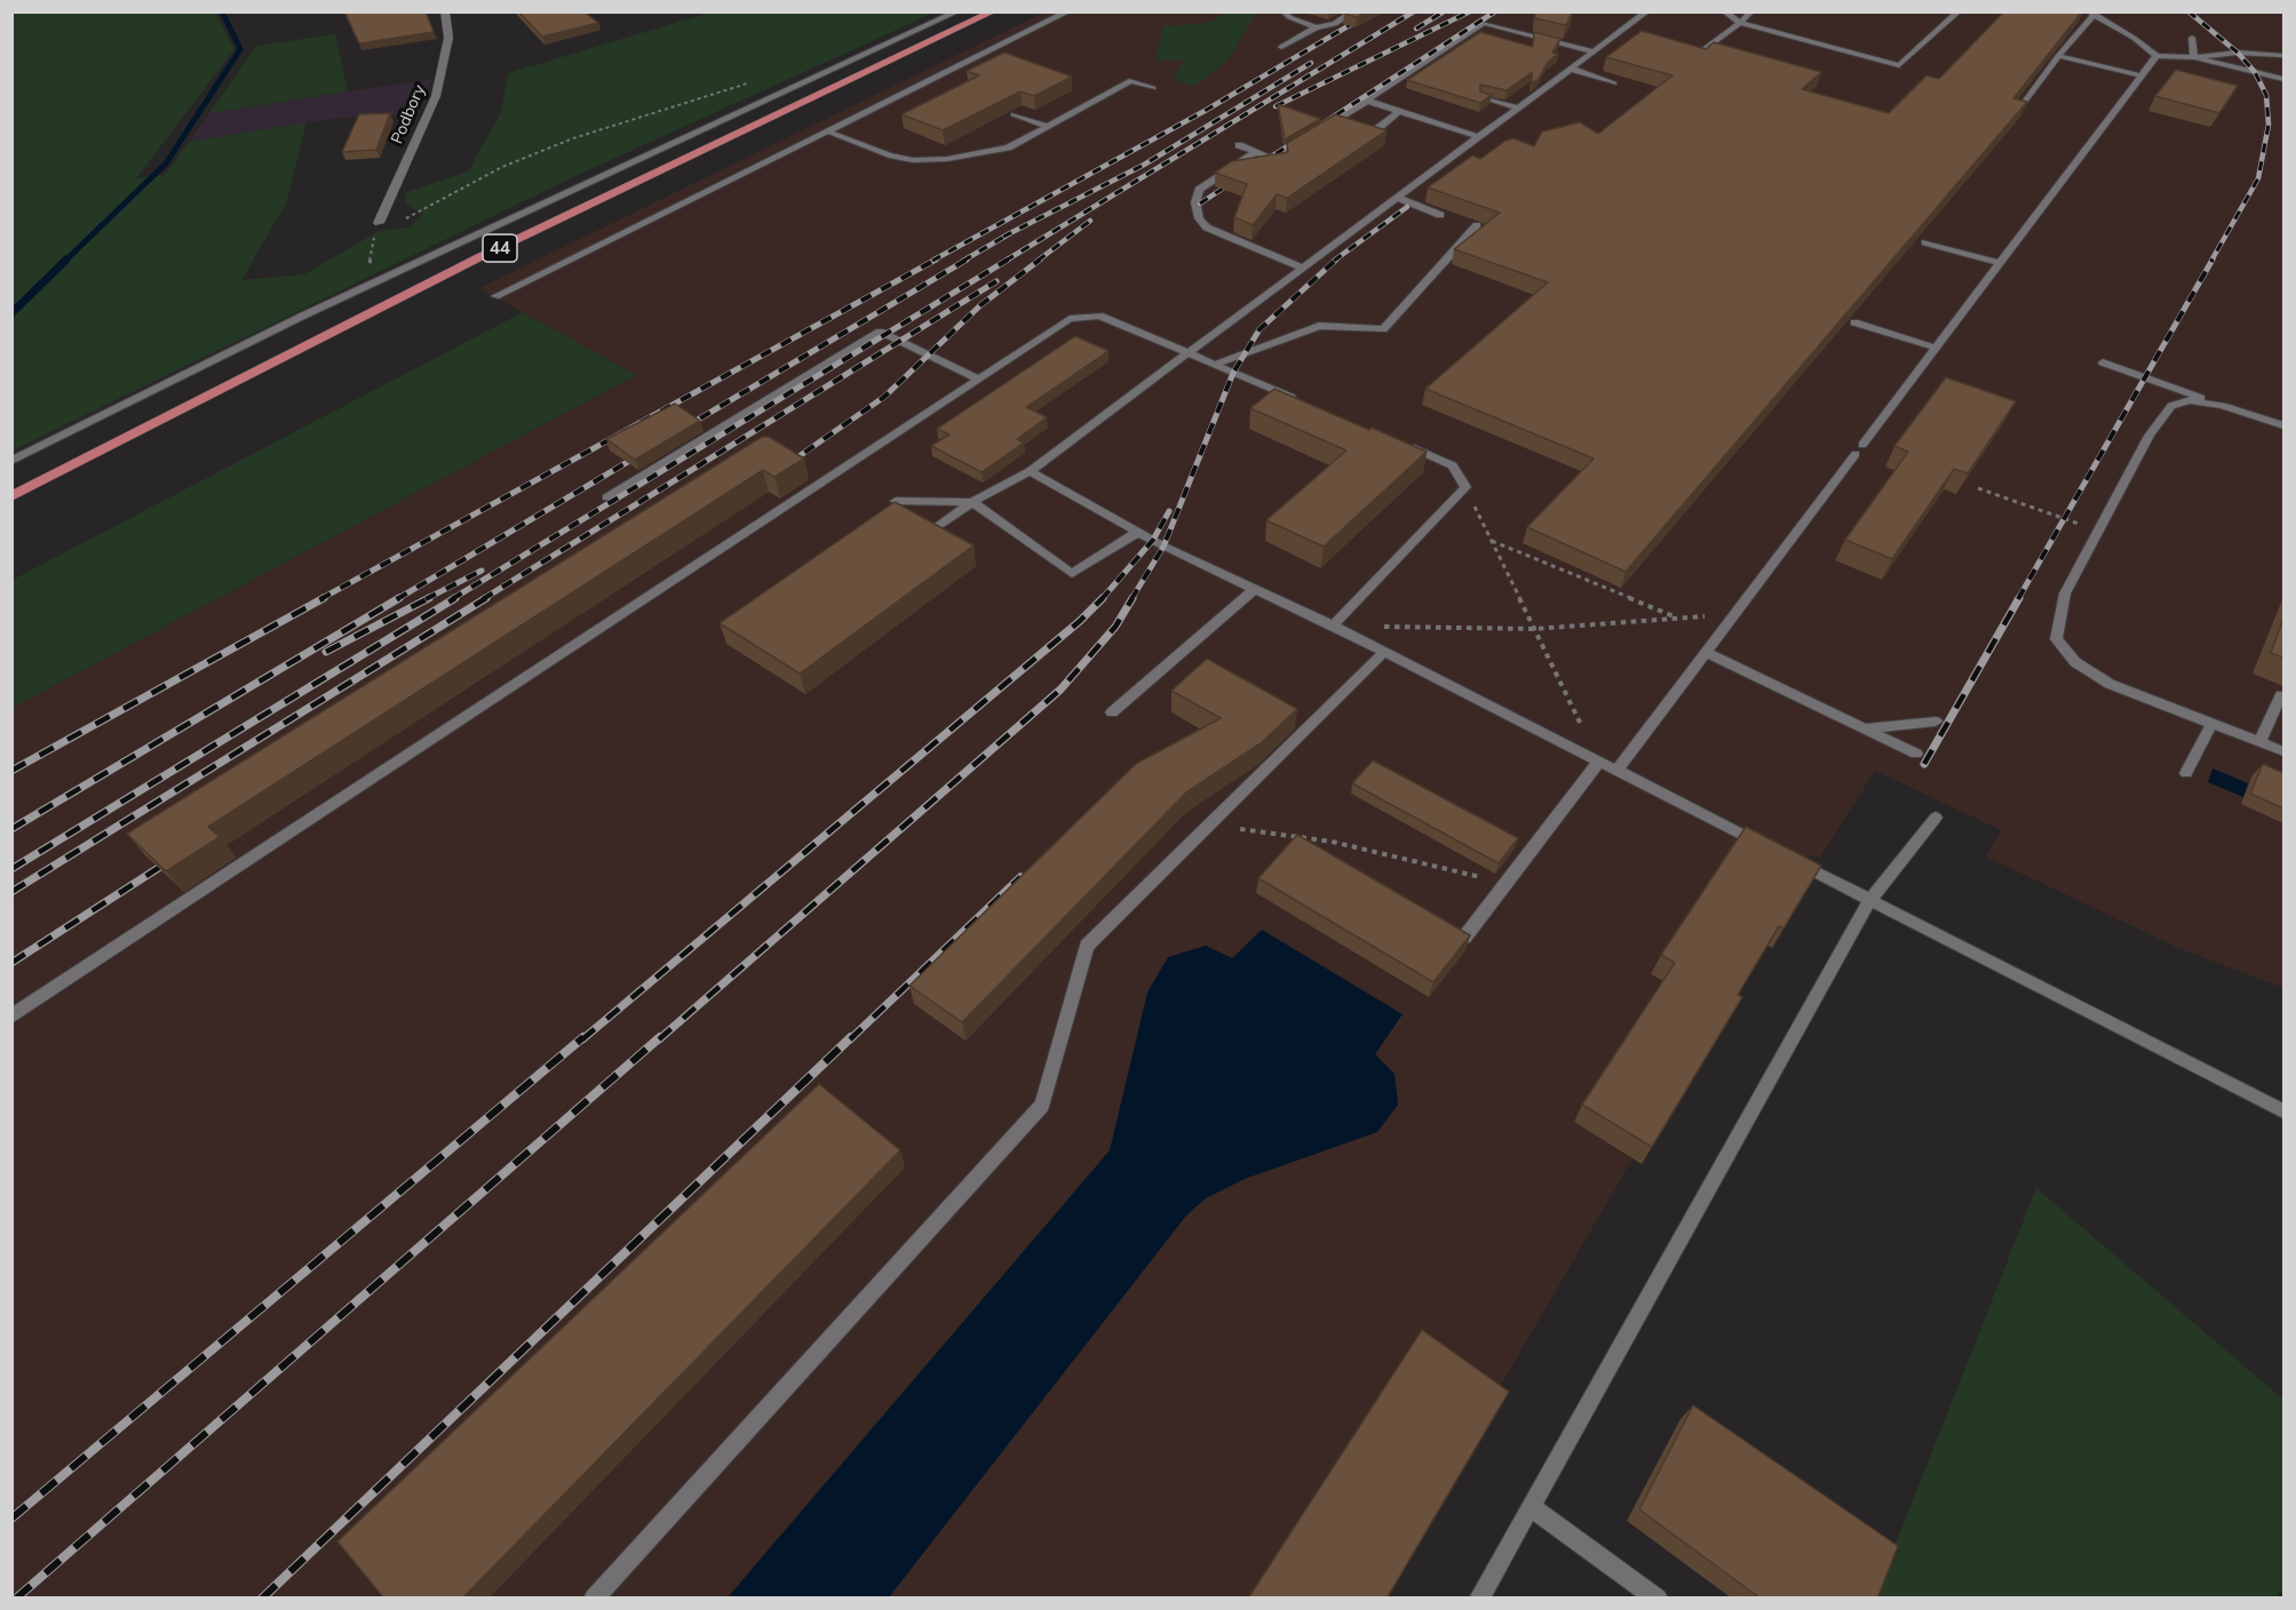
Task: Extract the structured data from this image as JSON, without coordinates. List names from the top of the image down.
{
  "streets": {
    "main road": ["44"],
    "street": ["Podbory"]
  }
}
